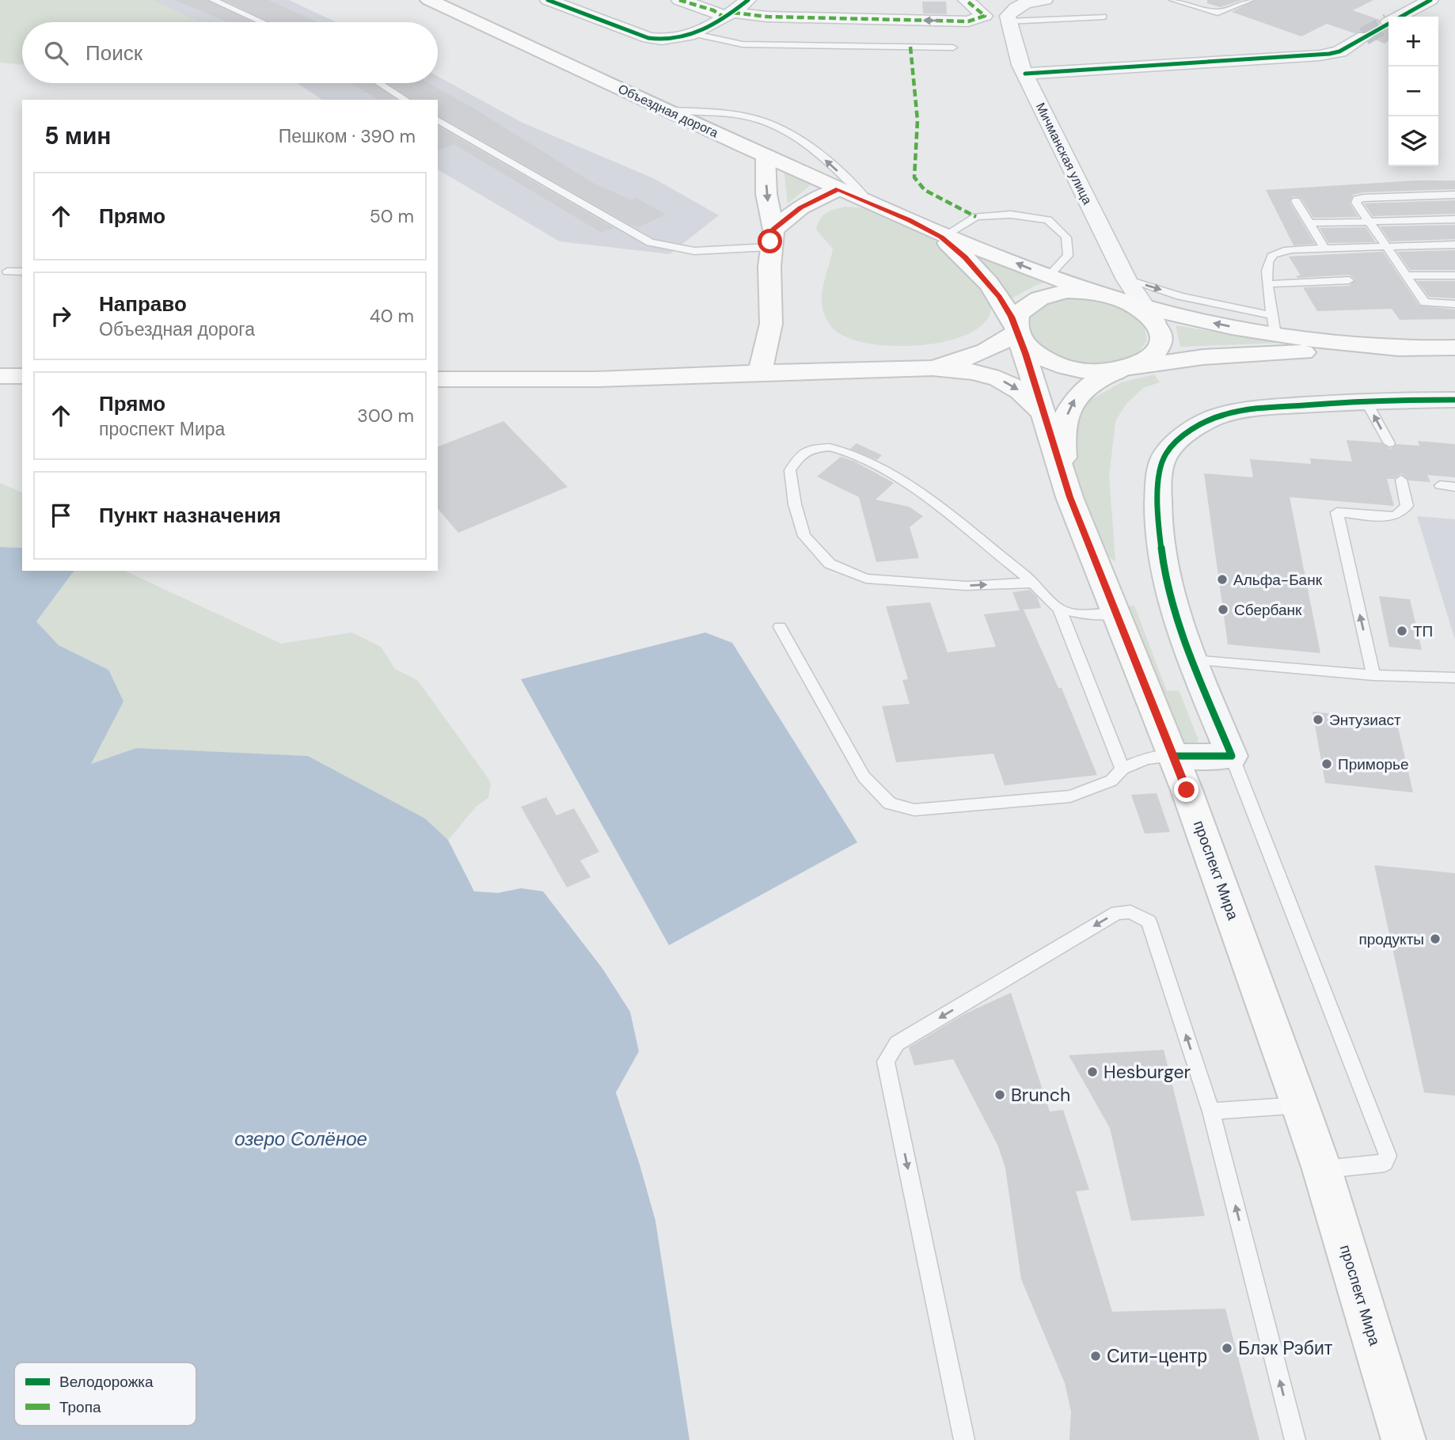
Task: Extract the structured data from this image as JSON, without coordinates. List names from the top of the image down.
{
  "streets": {
    "main road": ["Объездная дорога", "проспект Мира"],
    "street": ["Мичманская улица"]
  },
  "crossings": [
    ["Объездная дорога", "проспект Мира"],
    ["Мичманская улица", "проспект Мира"]
  ],
  "water": ["озеро Солёное"],
  "places": [
    "Альфа-Банк",
    "Сбербанк",
    "ТП",
    "Энтузиаст",
    "Приморье",
    "продукты",
    "Hesburger",
    "Brunch",
    "Блэк Рэбит",
    "Сити-центр"
  ],
  "legend": ["Велодорожка", "Тропа"],
  "page": {
    "map_buttons": ["+", "−"],
    "search": "Поиск",
    "heading": ["5 мин", "Пешком · 390 m"],
    "list": [
      ["Прямо", "50 m"],
      ["Направо", "Объездная дорога", "40 m"],
      ["Прямо", "проспект Мира", "300 m"],
      "Пункт назначения"
    ]
  }
}
